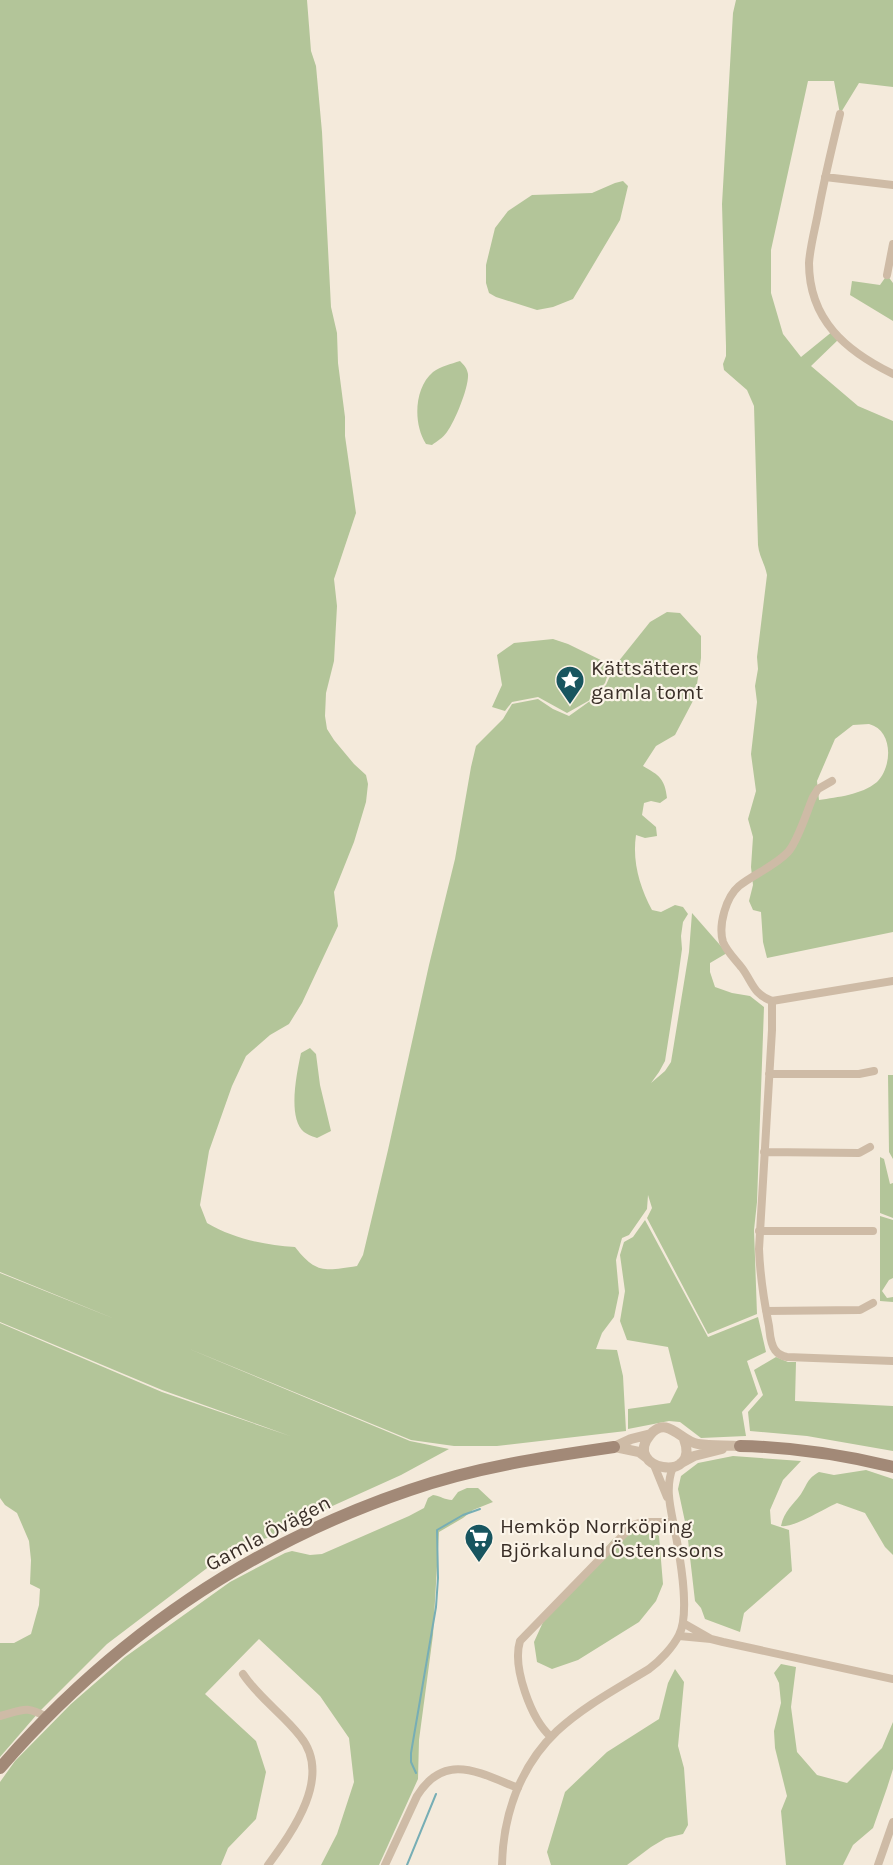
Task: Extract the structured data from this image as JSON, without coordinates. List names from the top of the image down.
{
  "streets": {
    "main road": ["Gamla Övägen"]
  },
  "places": {
    "place": ["Kättsätters gamla tomt"],
    "supermarket": ["Hemköp Norrköping Björkalund Östenssons"]
  }
}
